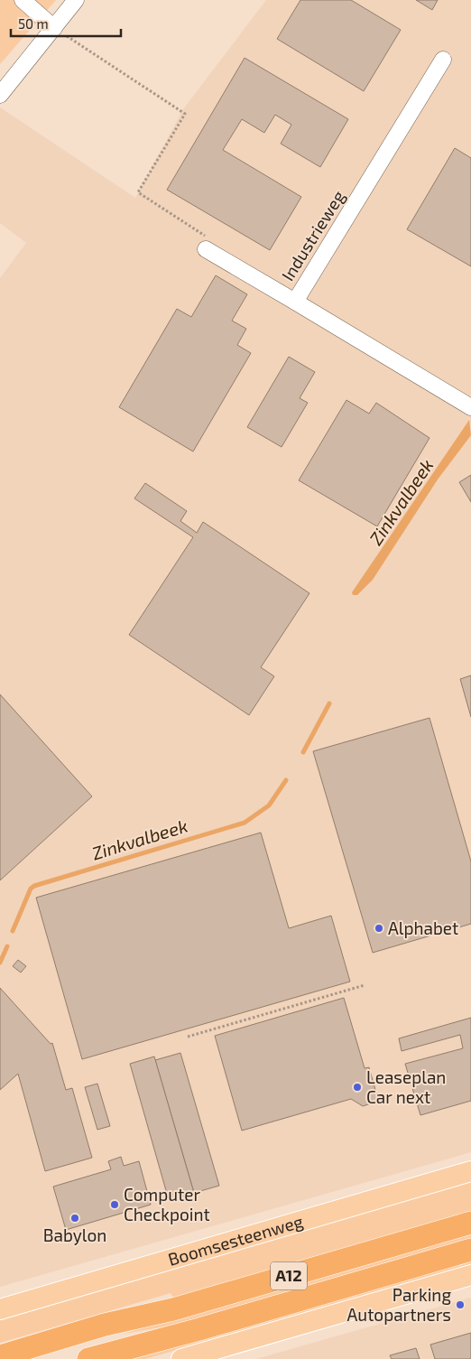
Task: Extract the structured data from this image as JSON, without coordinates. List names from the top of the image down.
{
  "streets": {
    "highway": ["A12"],
    "main road": ["Boomsesteenweg"],
    "street": ["Industrieweg"]
  },
  "water": ["Zinkvalbeek"],
  "places": [
    "Alphabet",
    "Leaseplan Car next",
    "Computer Checkpoint",
    "Babylon",
    "Parking Autopartners"
  ],
  "scale_bar": "50 m"
}
